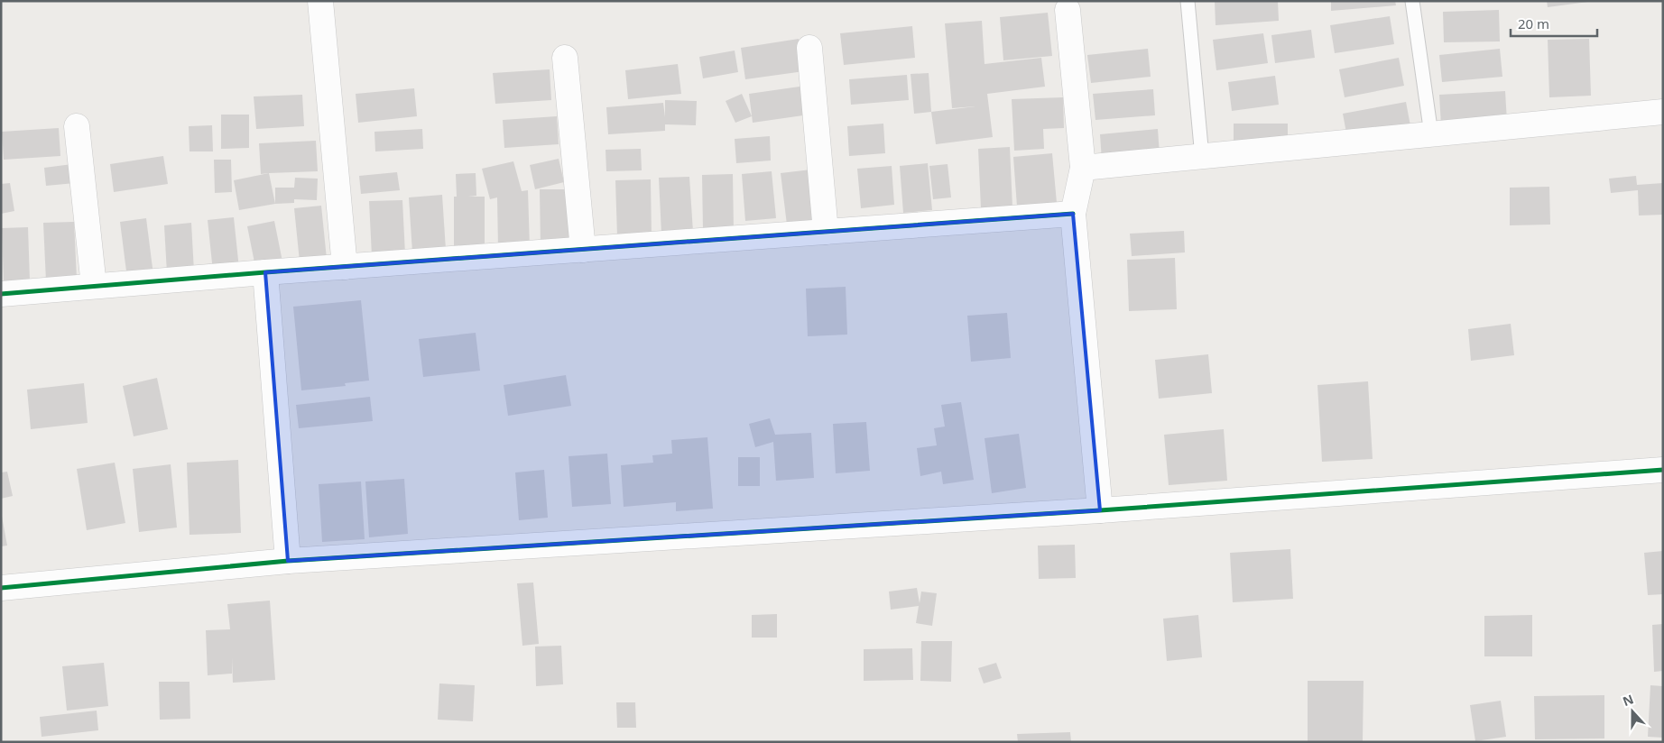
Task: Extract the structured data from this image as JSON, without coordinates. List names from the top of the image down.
{
  "scale_bar": "20 m",
  "north": "top"
}
